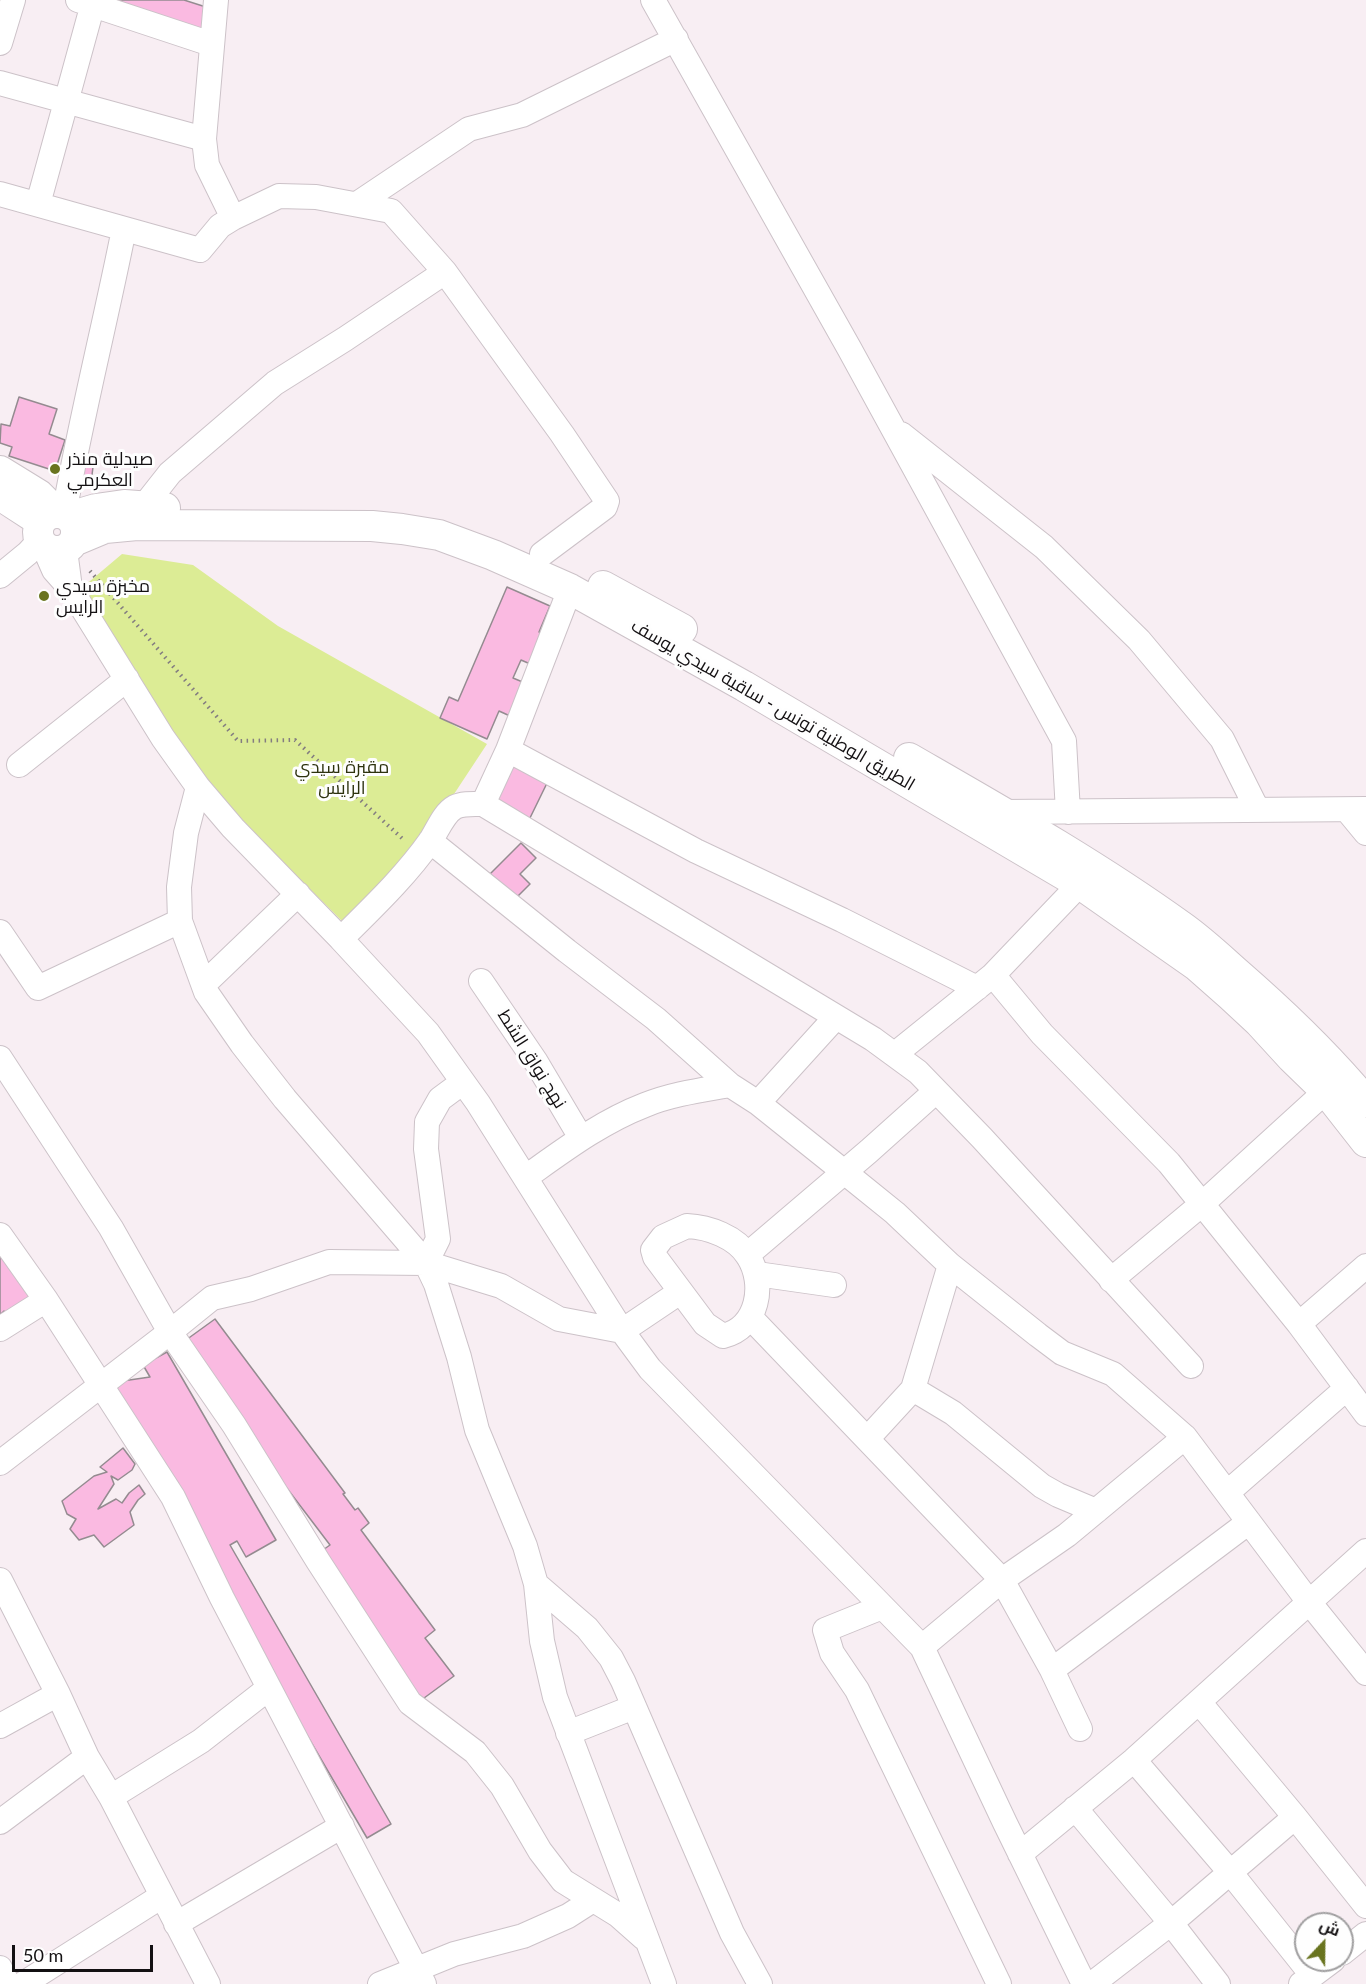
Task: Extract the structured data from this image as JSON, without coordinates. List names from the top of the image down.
{
  "streets": {
    "main road": ["الطريق الوطنية تونس - ساقية سيدي يوسف"],
    "street": ["نهج نواق الشط"]
  },
  "parks": ["مقبرة سيدي الرايس"],
  "places": ["صيدلية منذر العكرمي", "مخبزة سيدي الرايس"],
  "scale_bar": "50 m",
  "north": "top"
}
